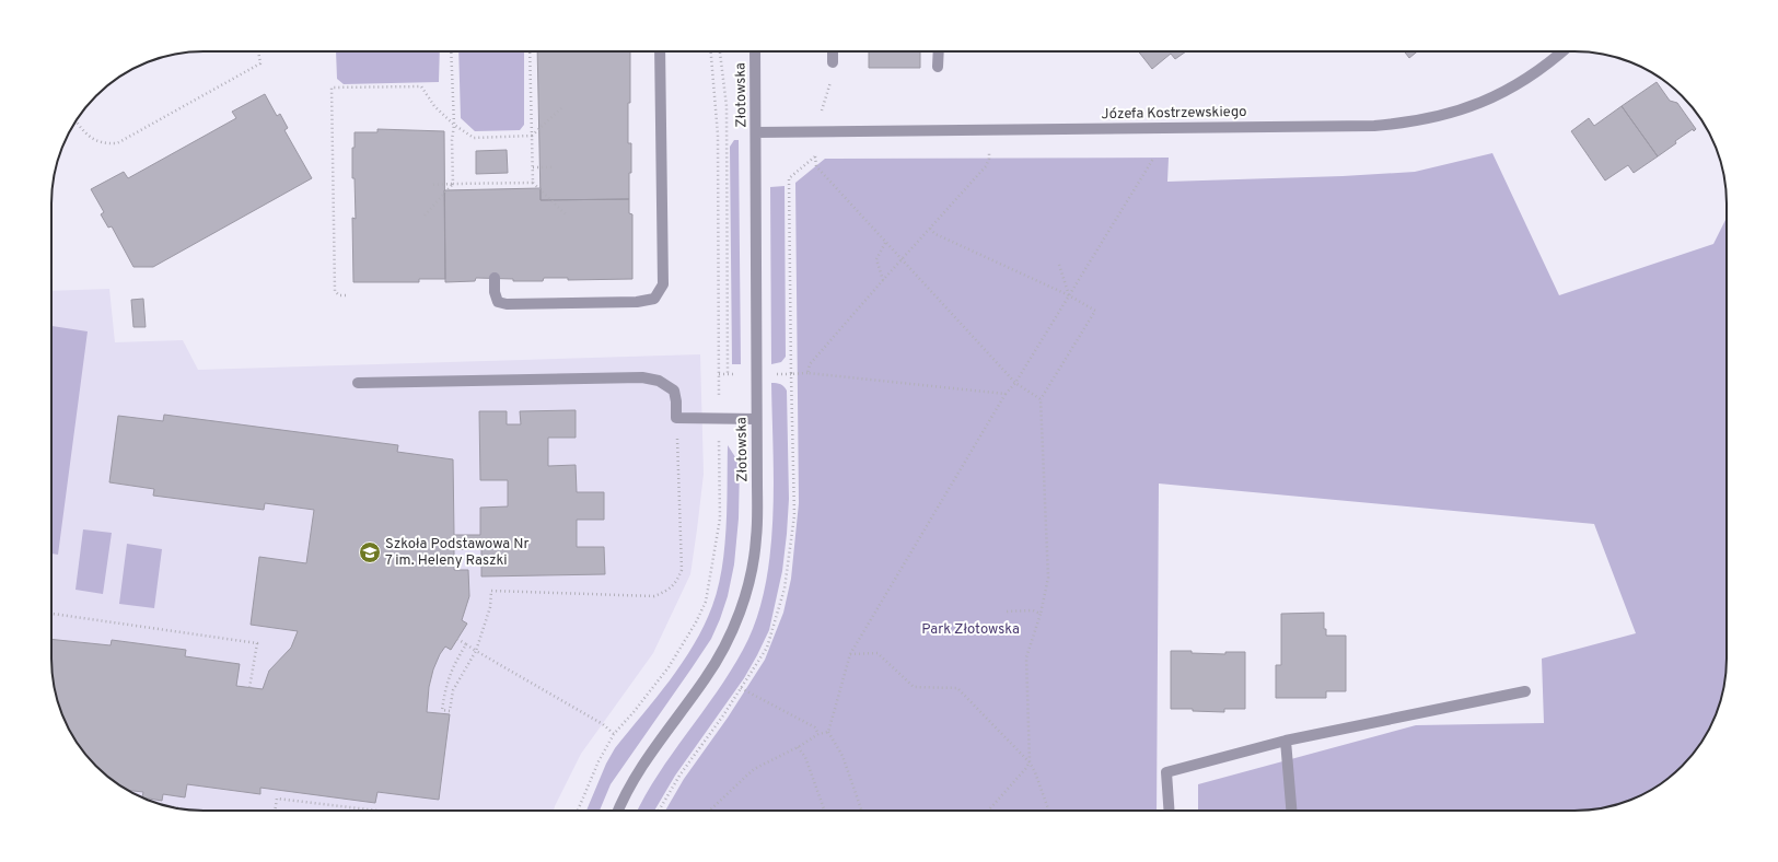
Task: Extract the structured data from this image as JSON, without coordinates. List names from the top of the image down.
{
  "streets": {
    "street": ["Złotowska", "Józefa Kostrzewskiego"]
  },
  "crossings": [
    ["Złotowska", "Józefa Kostrzewskiego"]
  ],
  "parks": ["Park Złotowska"],
  "places": {
    "school or university": ["Szkoła Podstawowa Nr 7 im. Heleny Raszki"]
  }
}
